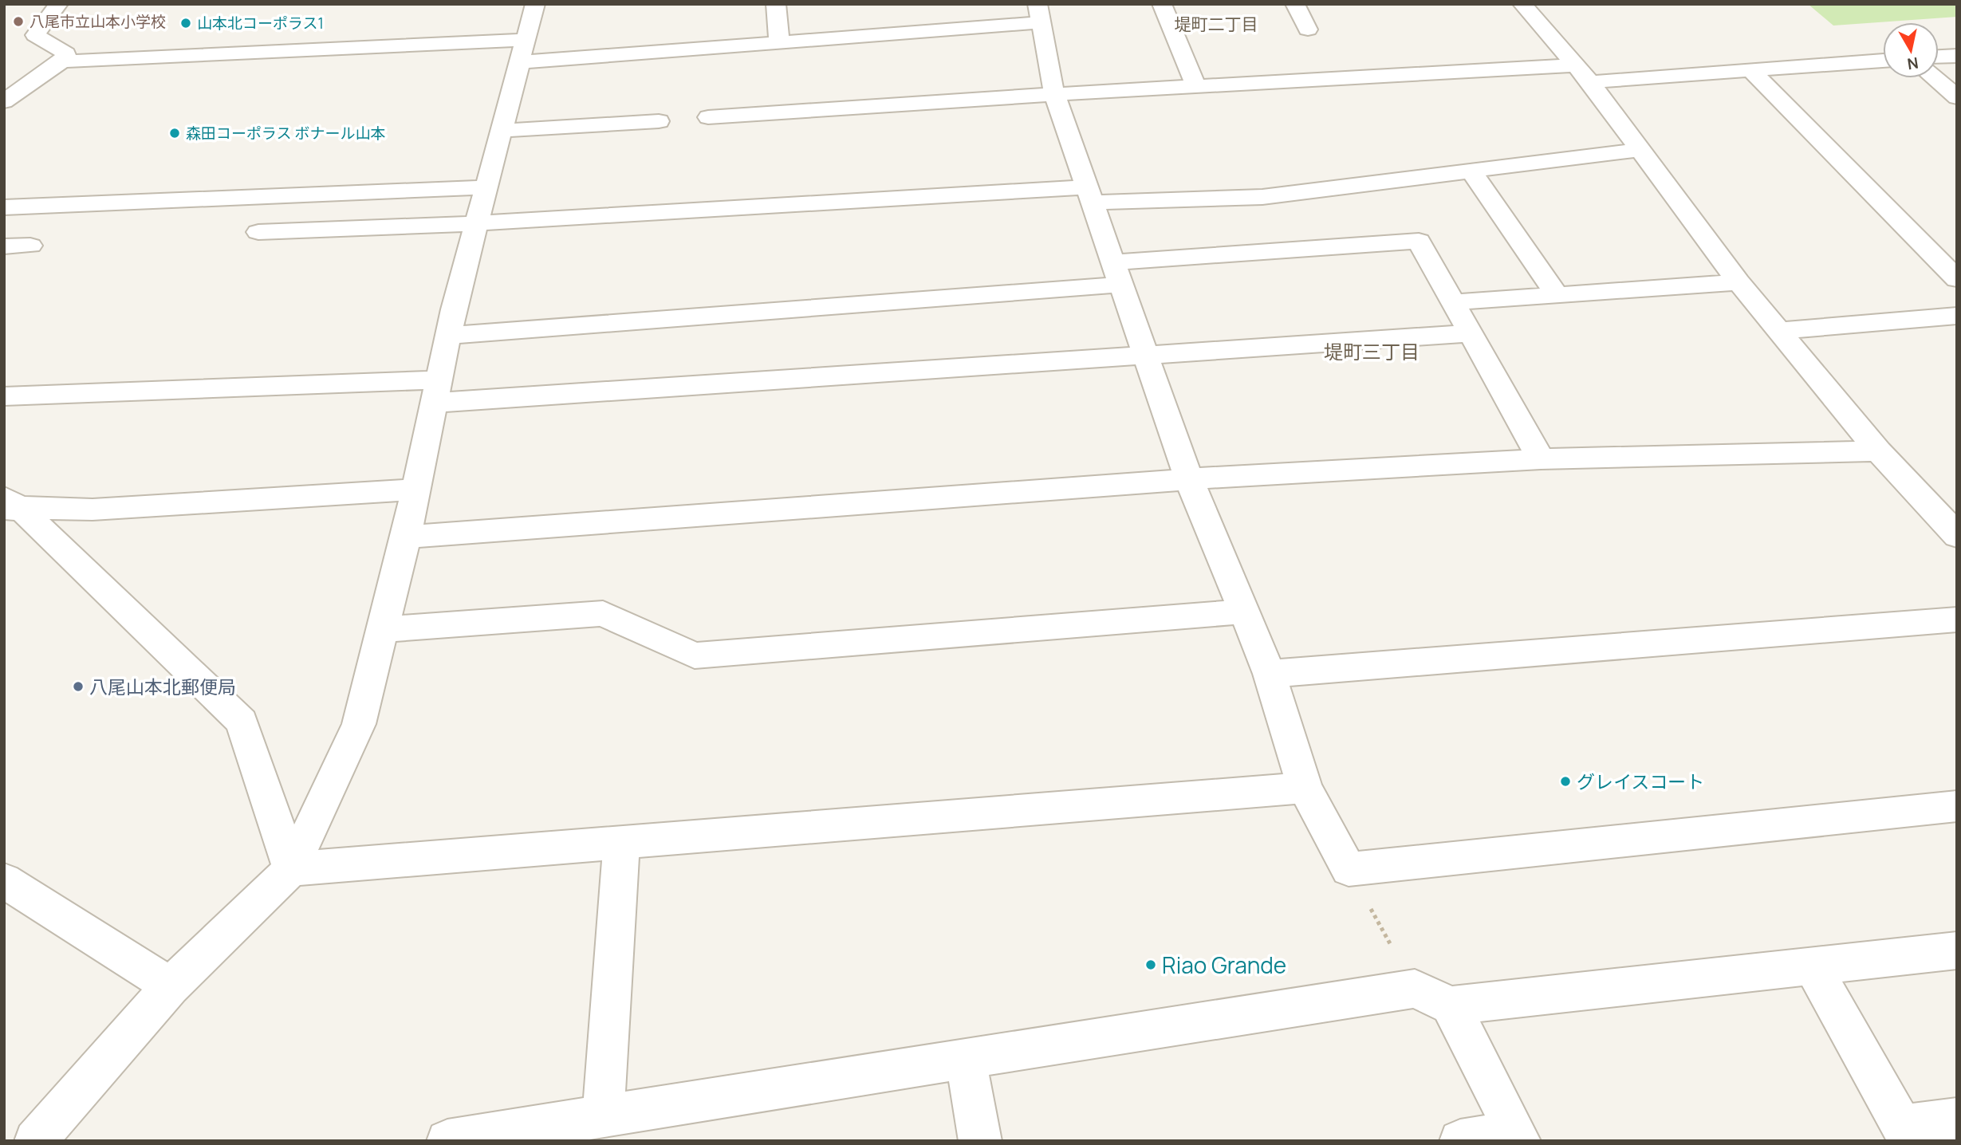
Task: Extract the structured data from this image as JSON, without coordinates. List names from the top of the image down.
{
  "districts": ["堤町二丁目", "堤町三丁目"],
  "places": [
    "八尾市立山本小学校",
    "山本北コーポラス1",
    "森田コーポラス ボナール山本",
    "八尾山本北郵便局",
    "グレイスコート",
    "Riao Grande"
  ],
  "north": "bottom"
}
